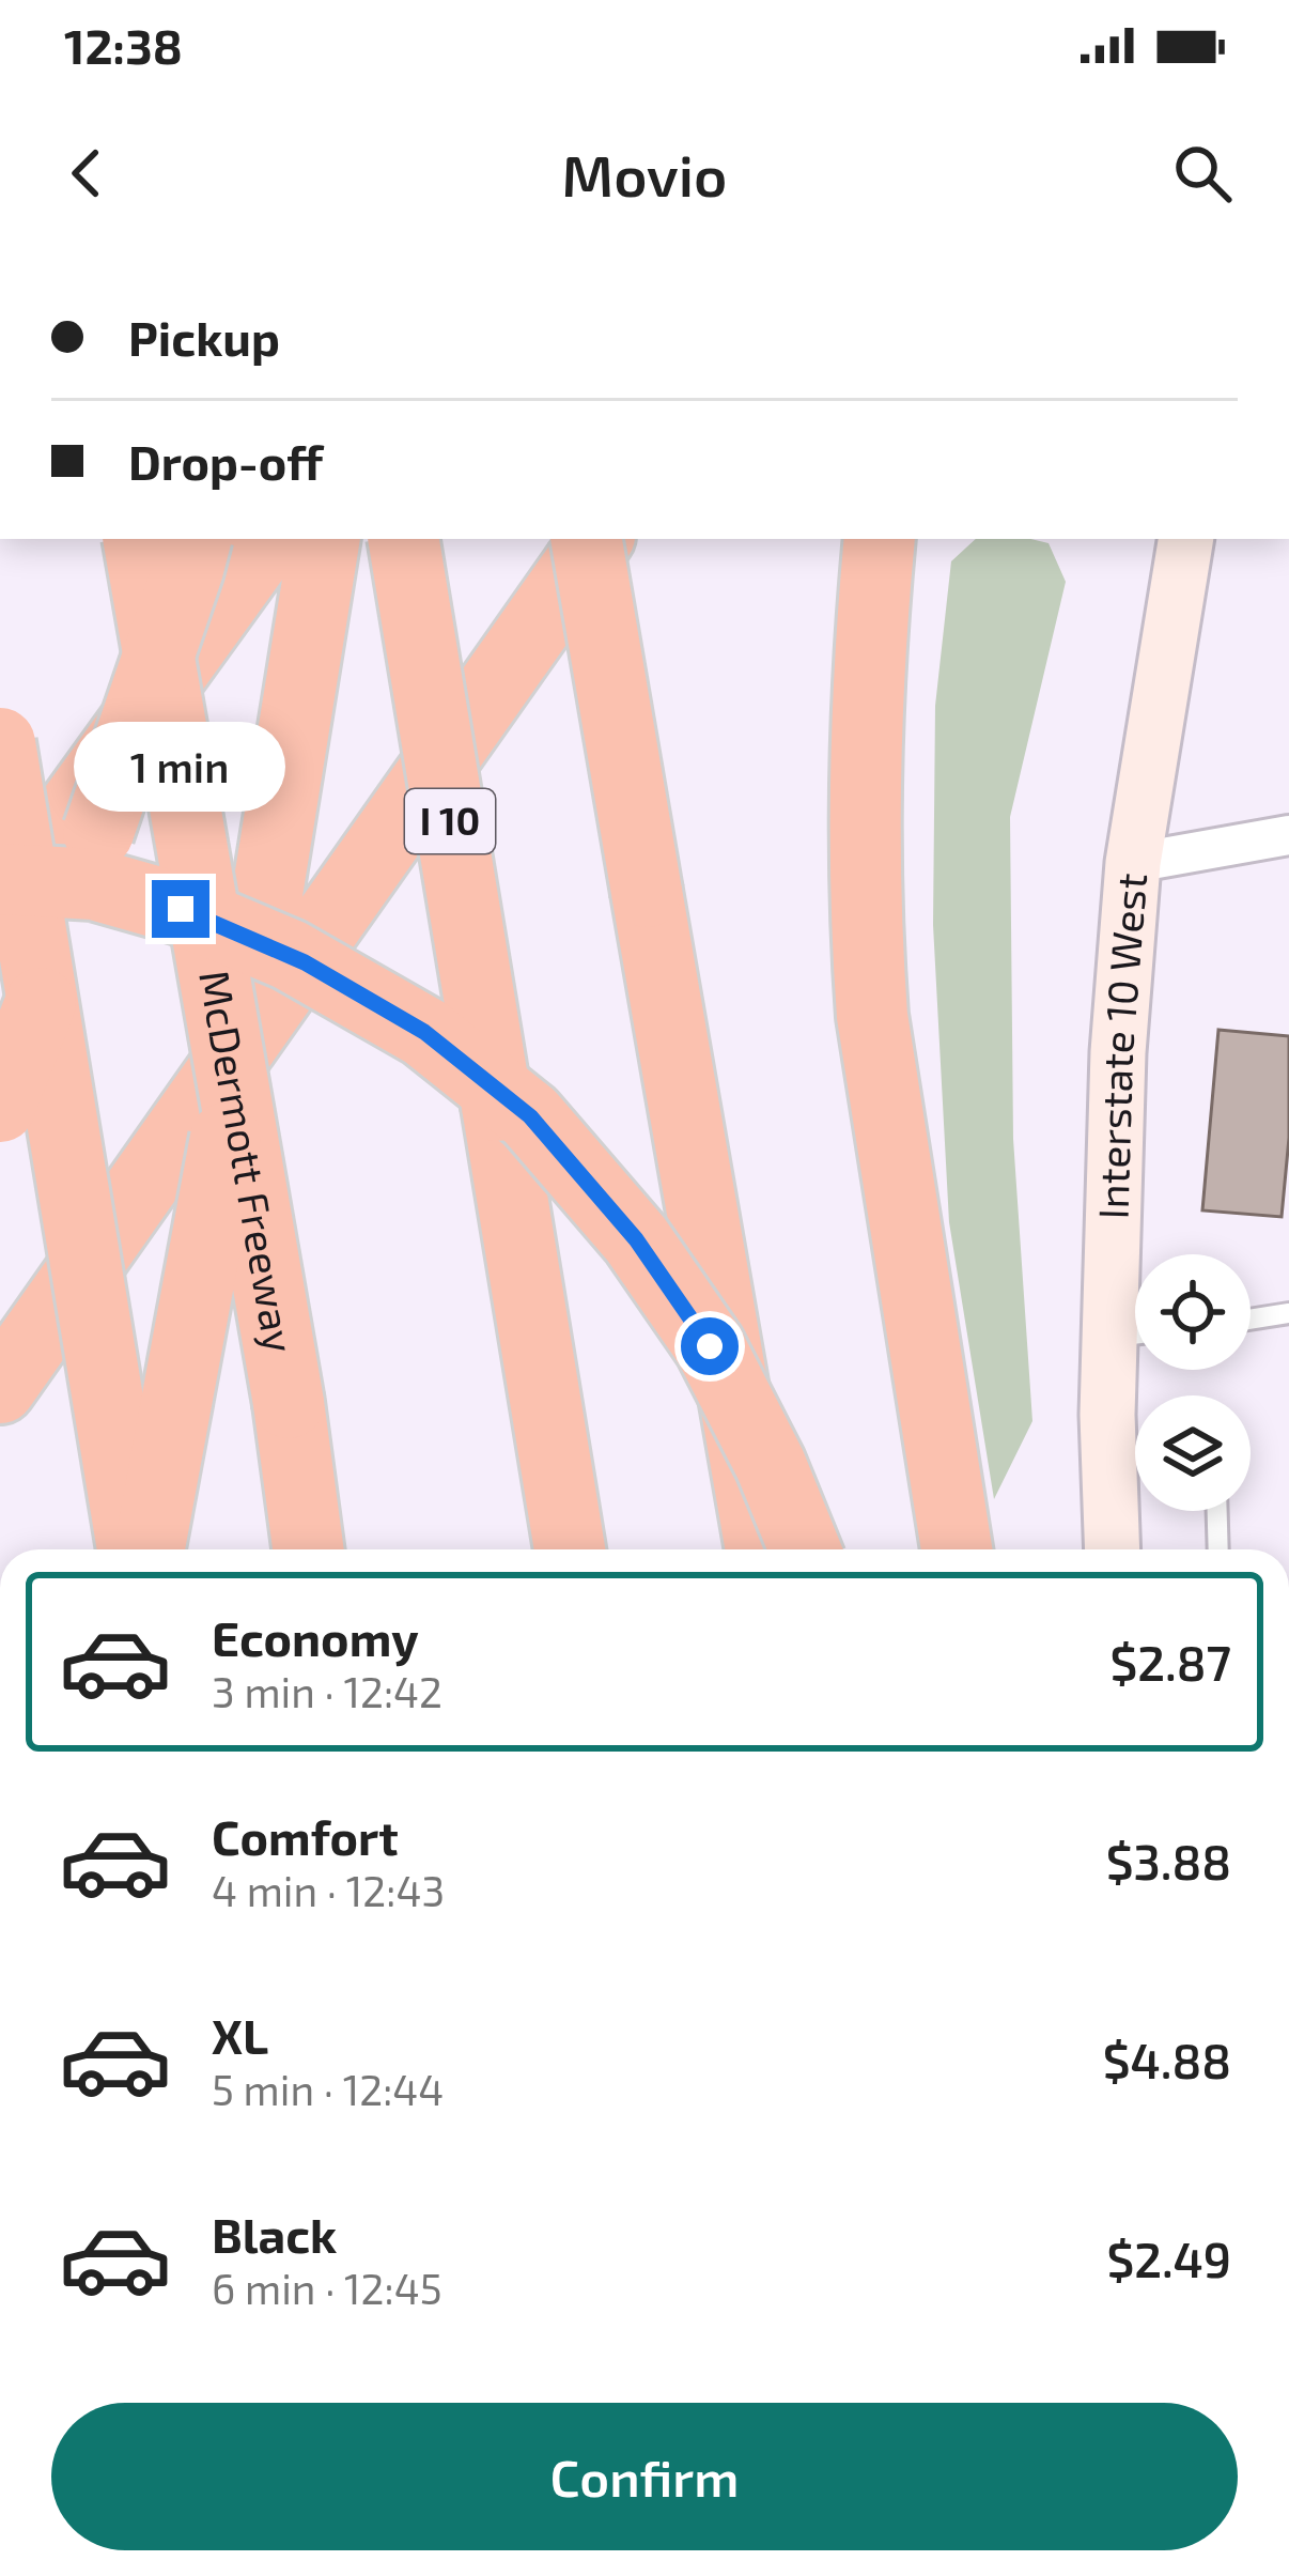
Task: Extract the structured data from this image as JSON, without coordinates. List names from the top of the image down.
{
  "streets": {
    "highway": ["I 10", "McDermott Freeway"],
    "main road": ["Interstate 10 West"]
  },
  "page": {
    "status": "12:38",
    "header": "Movio",
    "banner": ["Pickup", "Drop-off"],
    "bubble": "1 min",
    "list": [
      {
        "name": "Economy",
        "note": "3 min · 12:42",
        "value": "$2.87"
      },
      {
        "name": "Comfort",
        "note": "4 min · 12:43",
        "value": "$3.88"
      },
      {
        "name": "XL",
        "note": "5 min · 12:44",
        "value": "$4.88"
      },
      {
        "name": "Black",
        "note": "6 min · 12:45",
        "value": "$2.49"
      }
    ],
    "buttons": "Confirm"
  }
}
